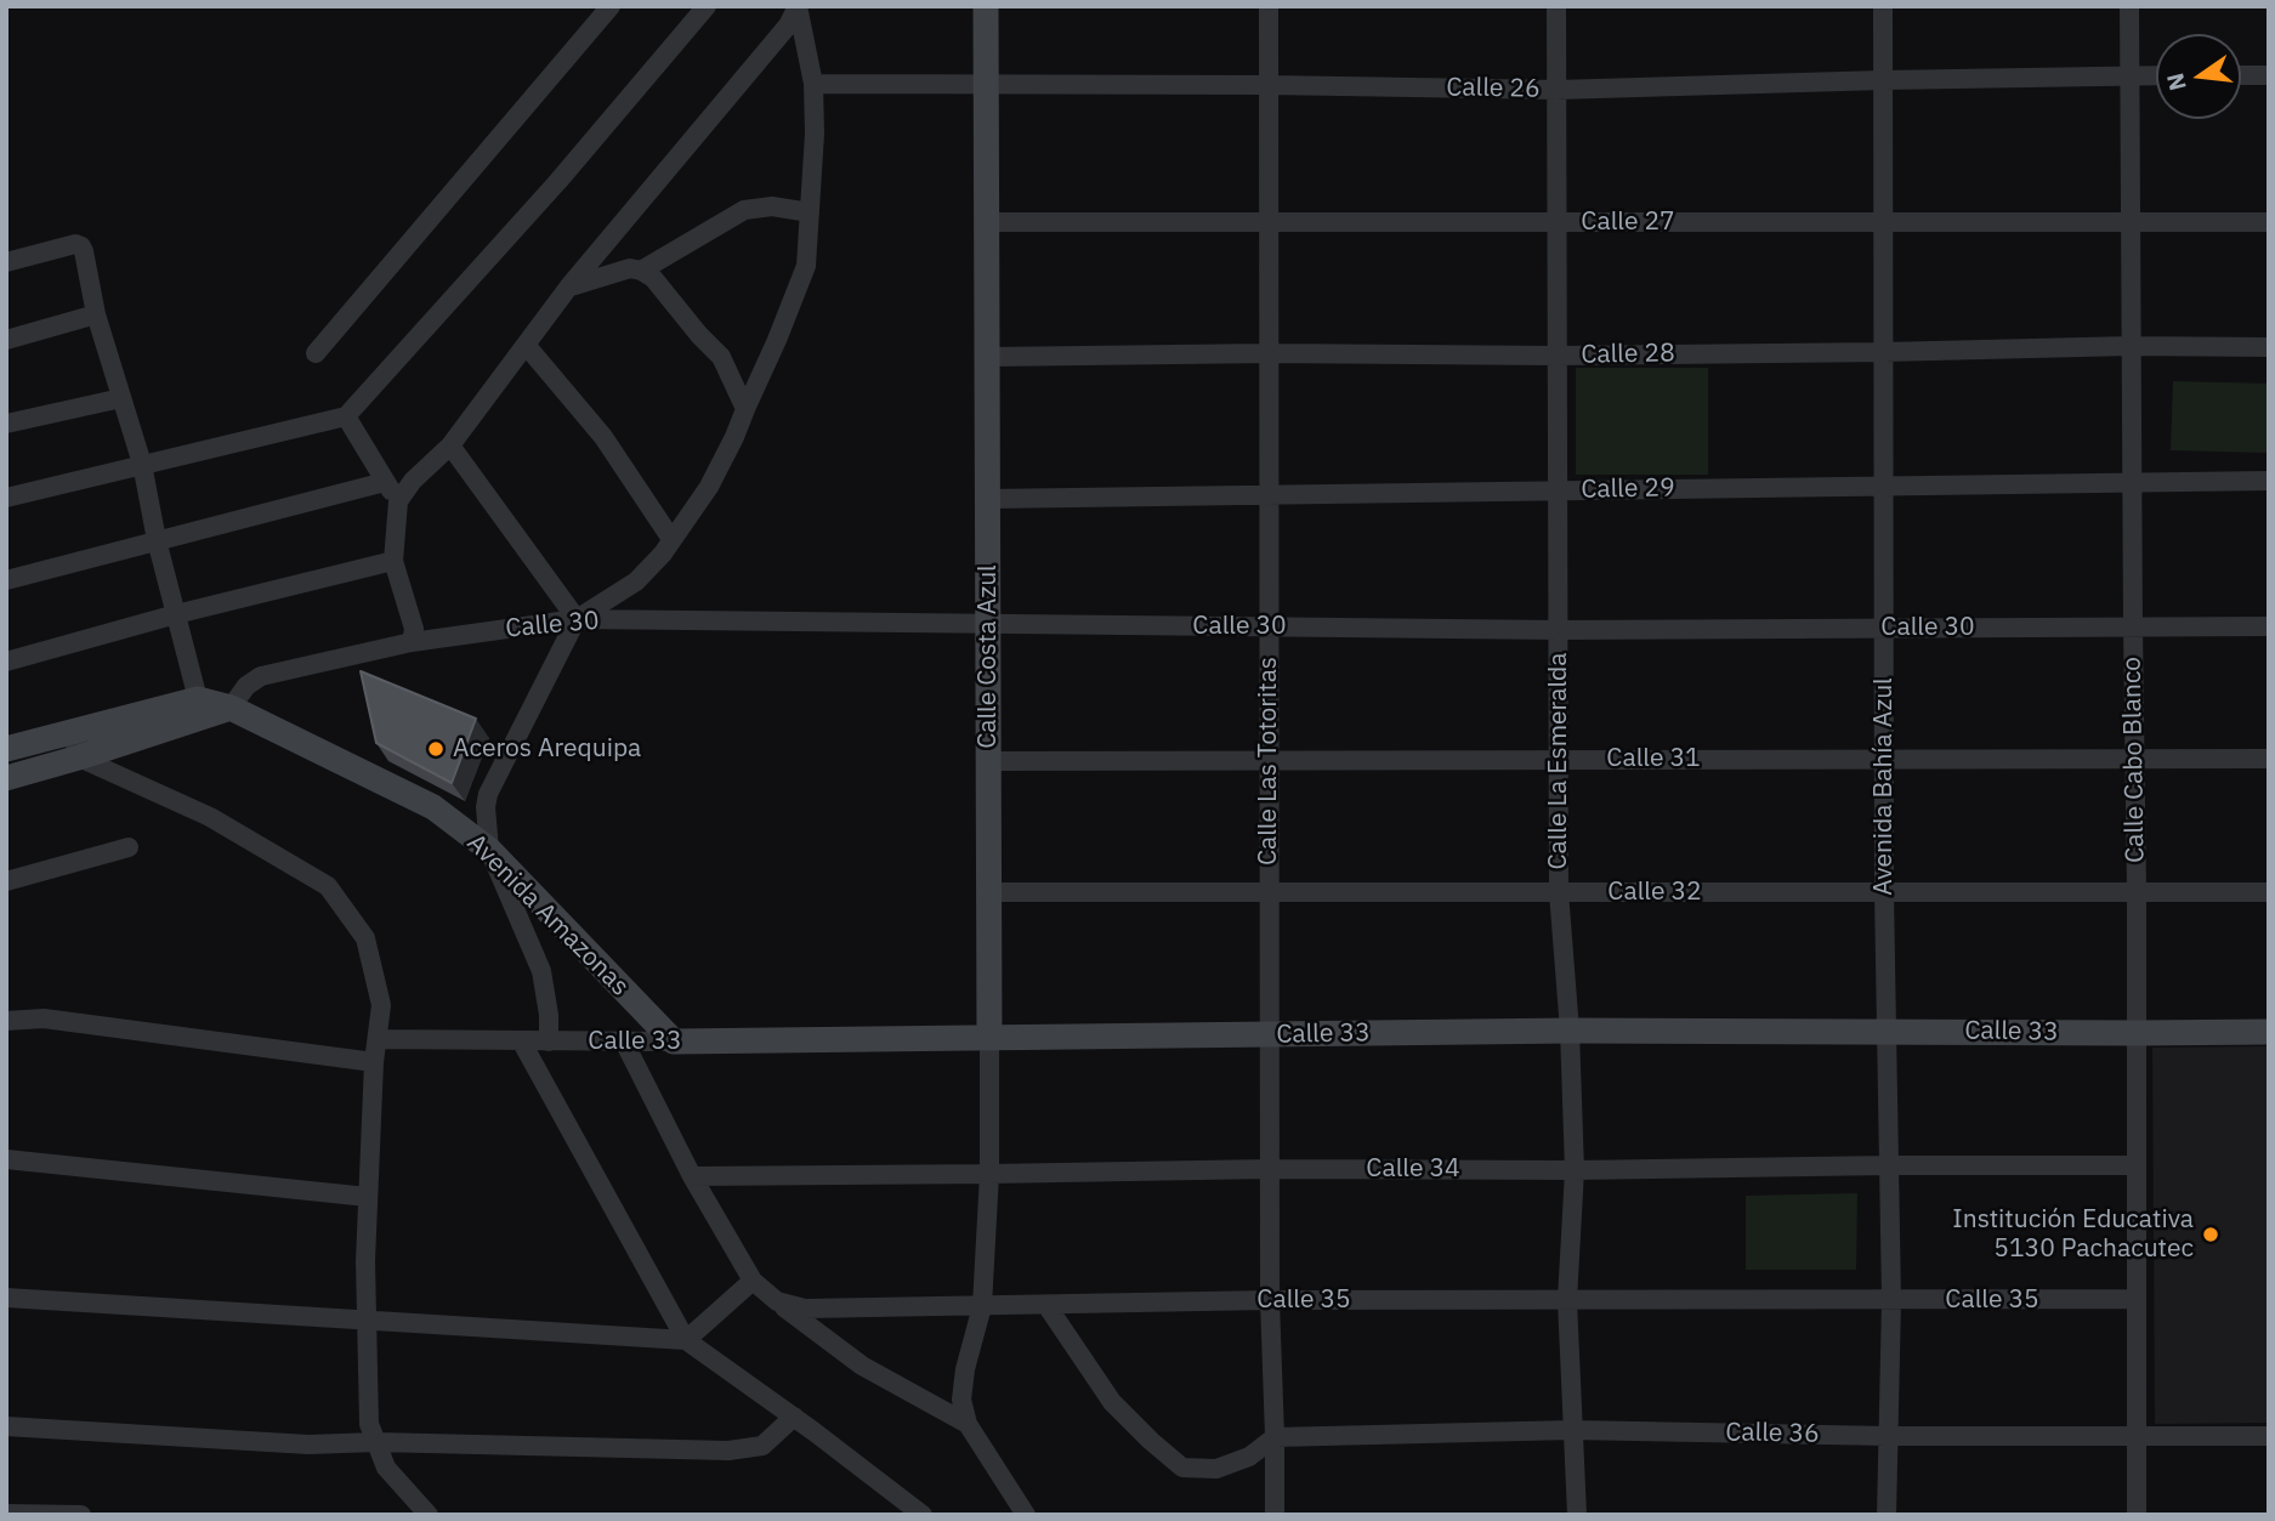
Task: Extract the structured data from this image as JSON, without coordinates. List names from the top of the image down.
{
  "streets": {
    "street": [
      "Calle 26",
      "Calle 27",
      "Calle 28",
      "Calle 29",
      "Calle 30",
      "Calle Costa Azul",
      "Calle 31",
      "Calle Cabo Blanco",
      "Calle Las Totoritas",
      "Calle La Esmeralda",
      "Avenida Bahía Azul",
      "Calle 32",
      "Avenida Amazonas",
      "Calle 33",
      "Calle 34",
      "Calle 35",
      "Calle 36"
    ]
  },
  "crossings": [
    ["Calle 26", "Calle Costa Azul"],
    ["Calle 26", "Calle Cabo Blanco"],
    ["Calle 26", "Calle Las Totoritas"],
    ["Calle 26", "Calle La Esmeralda"],
    ["Calle 26", "Avenida Bahía Azul"],
    ["Calle 27", "Calle Costa Azul"],
    ["Calle 27", "Calle Cabo Blanco"],
    ["Calle 27", "Calle Las Totoritas"],
    ["Calle 27", "Calle La Esmeralda"],
    ["Calle 27", "Avenida Bahía Azul"],
    ["Calle 28", "Calle Costa Azul"],
    ["Calle 28", "Calle Cabo Blanco"],
    ["Calle 28", "Calle Las Totoritas"],
    ["Calle 28", "Calle La Esmeralda"],
    ["Calle 28", "Avenida Bahía Azul"],
    ["Calle 29", "Calle Costa Azul"],
    ["Calle 29", "Calle Cabo Blanco"],
    ["Calle 29", "Calle Las Totoritas"],
    ["Calle 29", "Calle La Esmeralda"],
    ["Calle 29", "Avenida Bahía Azul"],
    ["Calle 30", "Calle Costa Azul"],
    ["Calle 30", "Calle Cabo Blanco"],
    ["Calle 30", "Calle Las Totoritas"],
    ["Calle 30", "Calle La Esmeralda"],
    ["Calle 30", "Avenida Bahía Azul"],
    ["Calle 30", "Avenida Amazonas"],
    ["Calle Costa Azul", "Calle 31"],
    ["Calle Costa Azul", "Calle 32"],
    ["Calle Costa Azul", "Calle 33"],
    ["Calle Costa Azul", "Calle 34"],
    ["Calle Costa Azul", "Calle 35"],
    ["Calle 31", "Calle Cabo Blanco"],
    ["Calle 31", "Calle Las Totoritas"],
    ["Calle 31", "Calle La Esmeralda"],
    ["Calle 31", "Avenida Bahía Azul"],
    ["Calle Cabo Blanco", "Calle 32"],
    ["Calle Cabo Blanco", "Calle 33"],
    ["Calle Cabo Blanco", "Calle 34"],
    ["Calle Cabo Blanco", "Calle 35"],
    ["Calle Cabo Blanco", "Calle 36"],
    ["Calle Las Totoritas", "Calle 32"],
    ["Calle Las Totoritas", "Calle 33"],
    ["Calle Las Totoritas", "Calle 34"],
    ["Calle Las Totoritas", "Calle 35"],
    ["Calle Las Totoritas", "Calle 36"],
    ["Calle La Esmeralda", "Calle 32"],
    ["Calle La Esmeralda", "Calle 33"],
    ["Calle La Esmeralda", "Calle 34"],
    ["Calle La Esmeralda", "Calle 35"],
    ["Calle La Esmeralda", "Calle 36"],
    ["Avenida Bahía Azul", "Calle 32"],
    ["Avenida Bahía Azul", "Calle 33"],
    ["Avenida Bahía Azul", "Calle 34"],
    ["Avenida Bahía Azul", "Calle 35"],
    ["Avenida Bahía Azul", "Calle 36"],
    ["Avenida Amazonas", "Calle 33"]
  ],
  "places": ["Aceros Arequipa", "Institución Educativa 5130 Pachacutec"],
  "north": "left"
}
